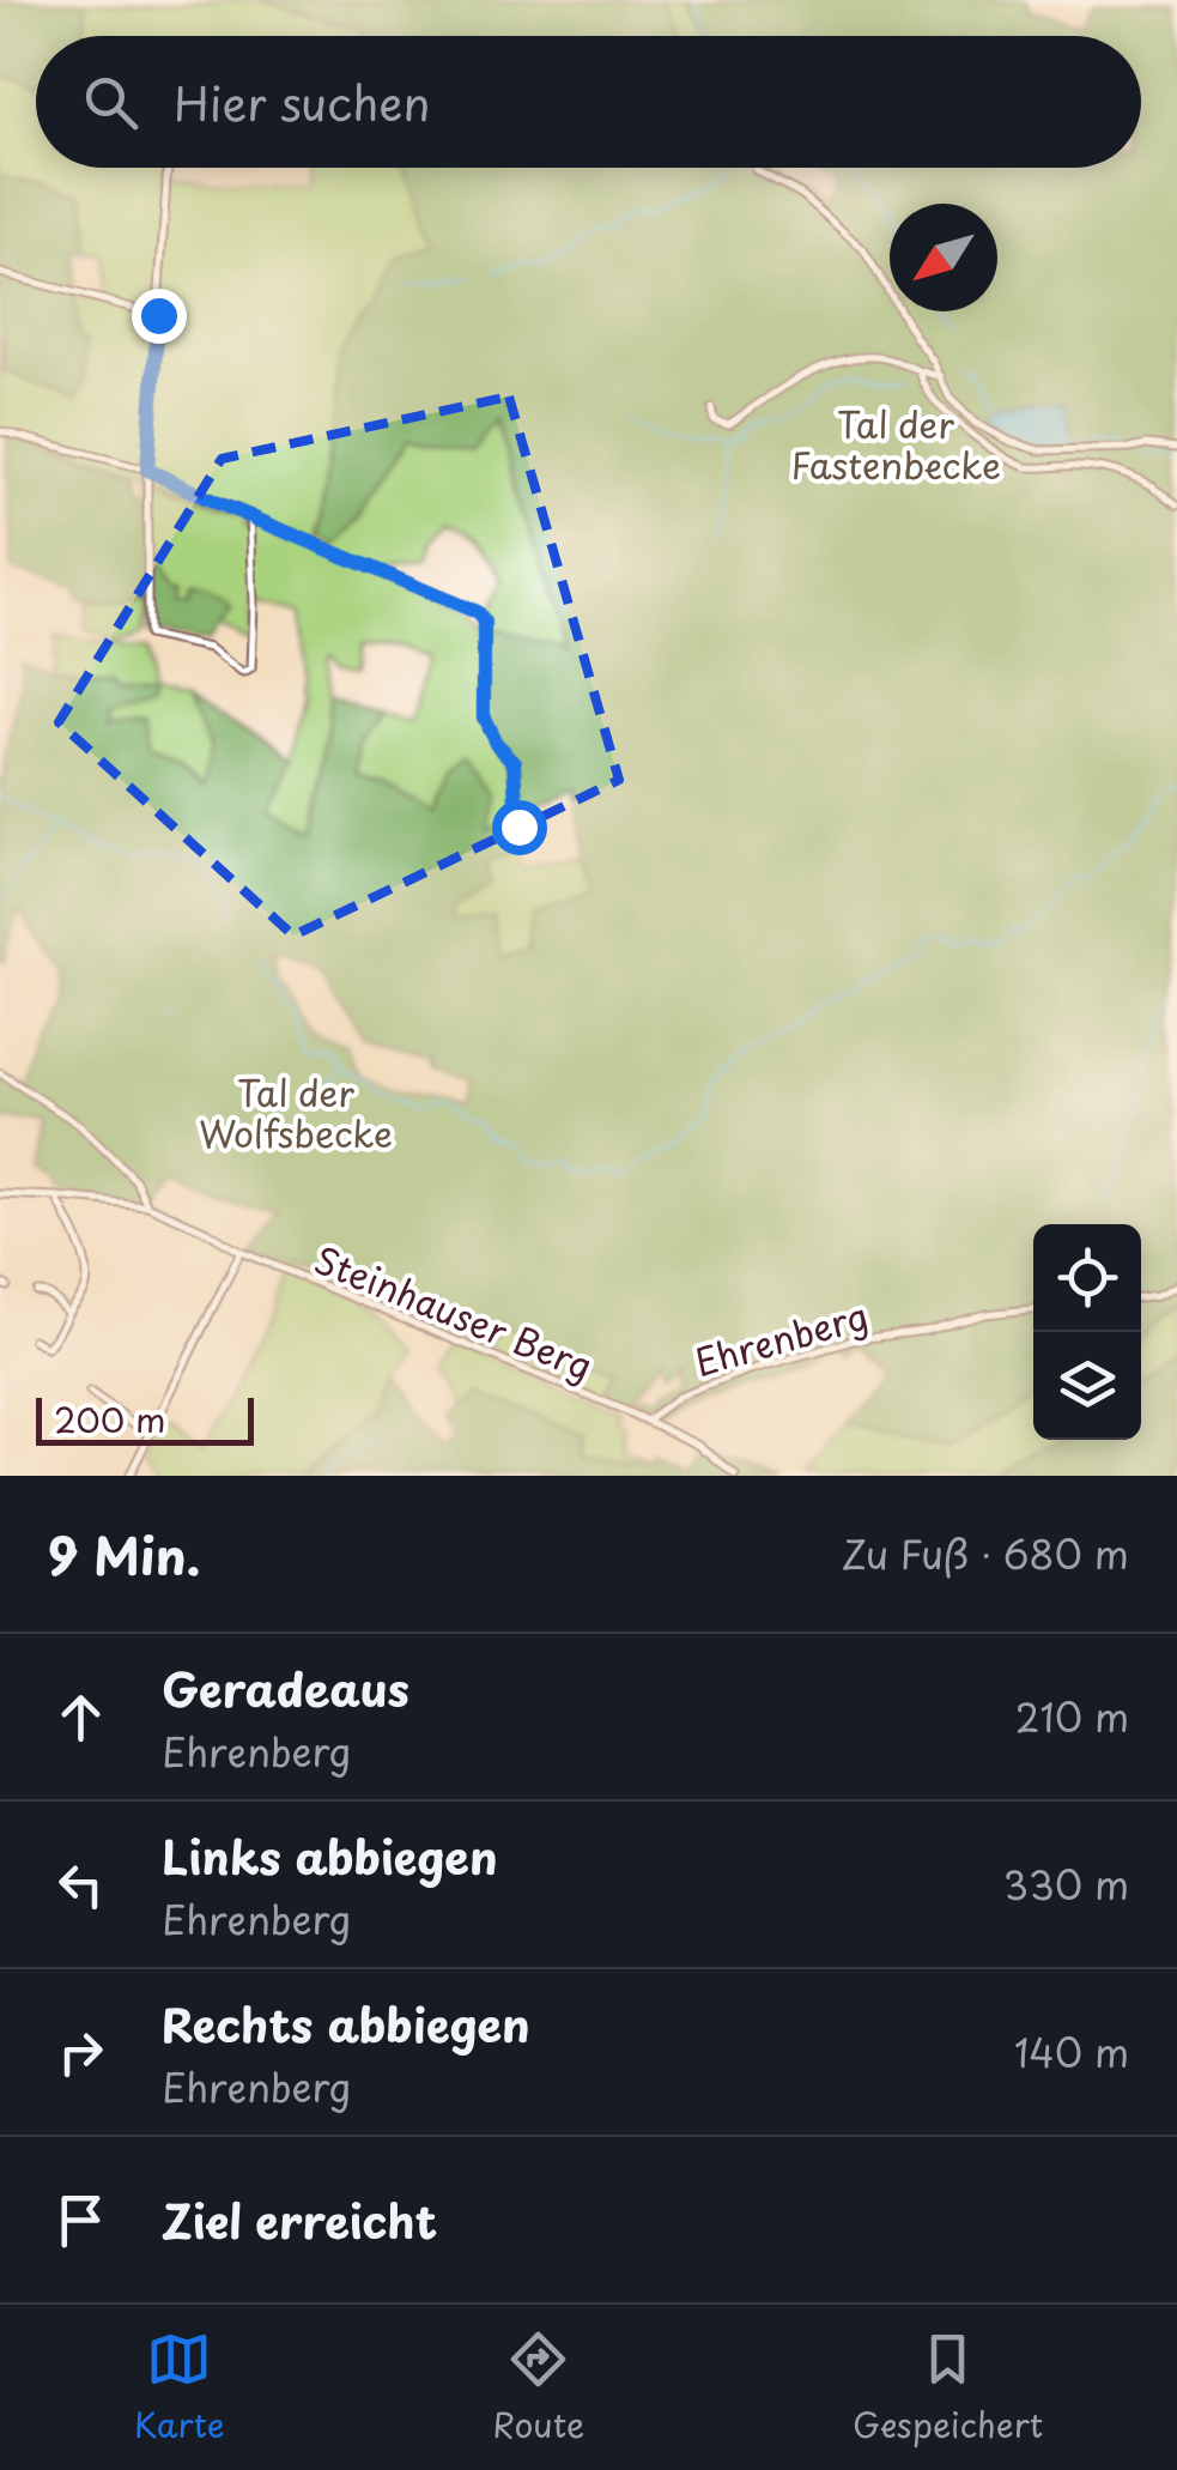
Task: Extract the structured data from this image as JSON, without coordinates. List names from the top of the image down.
{
  "streets": {
    "street": ["Steinhauser Berg", "Ehrenberg"]
  },
  "crossings": [
    ["Steinhauser Berg", "Ehrenberg"]
  ],
  "parks": ["Tal der Fastenbecke", "Tal der Wolfsbecke"],
  "scale_bar": "200 m",
  "north": "bottom left",
  "page": {
    "search": "Hier suchen",
    "scale": "200 m",
    "heading": ["9 Min.", "Zu Fuß · 680 m"],
    "list": [
      ["Geradeaus", "Ehrenberg", "210 m"],
      ["Links abbiegen", "Ehrenberg", "330 m"],
      ["Rechts abbiegen", "Ehrenberg", "140 m"],
      "Ziel erreicht"
    ],
    "nav": ["Karte", "Route", "Gespeichert"]
  }
}
